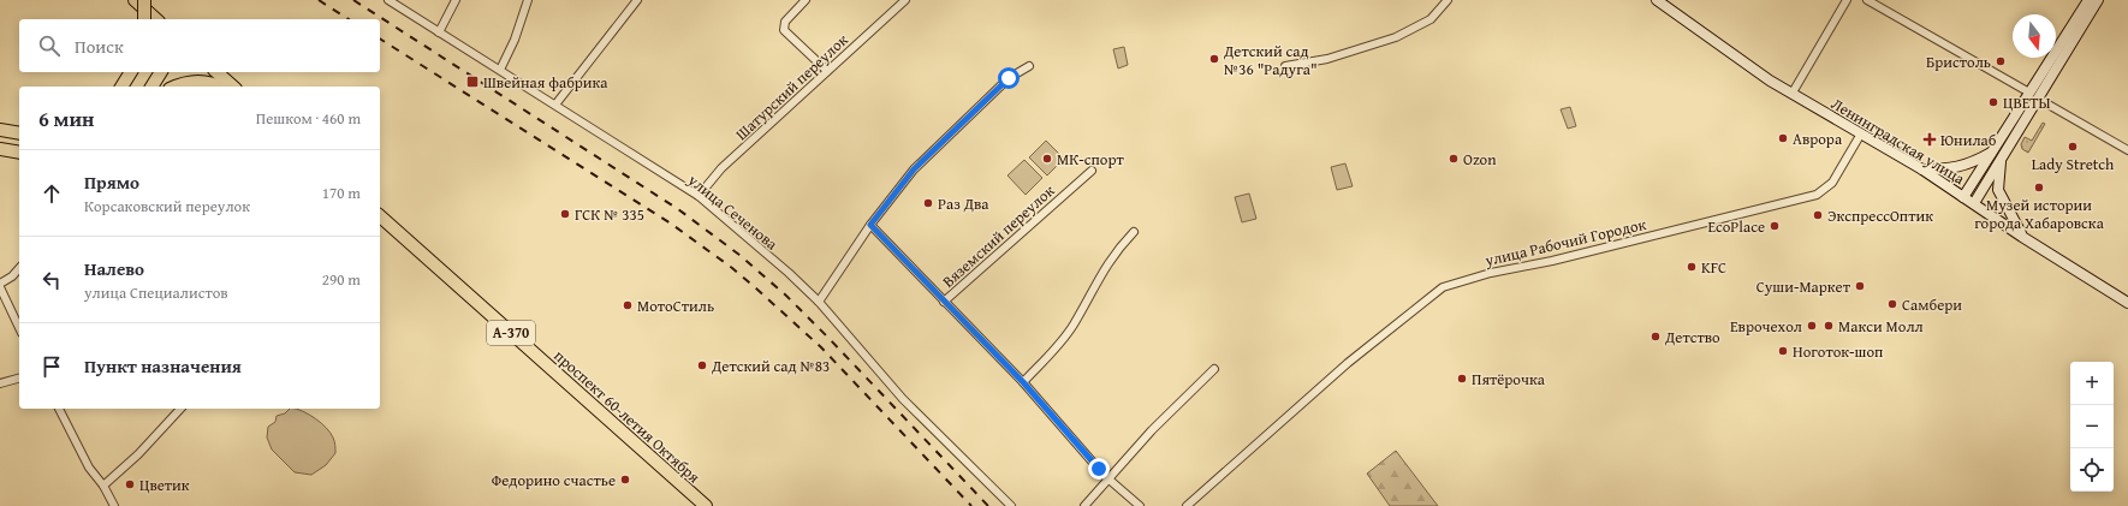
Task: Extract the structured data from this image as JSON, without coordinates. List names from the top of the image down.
{
  "streets": {
    "highway": ["А-370", "проспект 60-летия Октября"],
    "main road": ["Ленинградская улица"],
    "street": [
      "Шатурский переулок",
      "улица Сеченова",
      "Вяземский переулок",
      "улица Рабочий Городок"
    ]
  },
  "crossings": [
    ["Шатурский переулок", "улица Сеченова"],
    ["Ленинградская улица", "улица Рабочий Городок"]
  ],
  "places": {
    "other": [
      "Детский сад №36 \"Радуга\"",
      "Бристоль",
      "ЦВЕТЫ",
      "Аврора",
      "Lady Stretch",
      "МК-спорт",
      "Ozon",
      "Музей истории города Хабаровска",
      "Раз Два",
      "ГСК № 335",
      "ЭкспрессОптик",
      "EcoPlace",
      "KFC",
      "Суши-Маркет",
      "Самбери",
      "МотоСтиль",
      "Еврочехол",
      "Макси Молл",
      "Детство",
      "Ноготок-шоп",
      "Детский сад №83",
      "Пятёрочка",
      "Федорино счастье",
      "Цветик"
    ],
    "transit": ["Швейная фабрика"],
    "health": ["Юнилаб"]
  },
  "north": "bottom",
  "page": {
    "search": "Поиск",
    "heading": ["6 мин", "Пешком · 460 m"],
    "list": [
      ["Прямо", "Корсаковский переулок", "170 m"],
      ["Налево", "улица Специалистов", "290 m"],
      "Пункт назначения"
    ],
    "map_buttons": ["+", "−"]
  }
}
